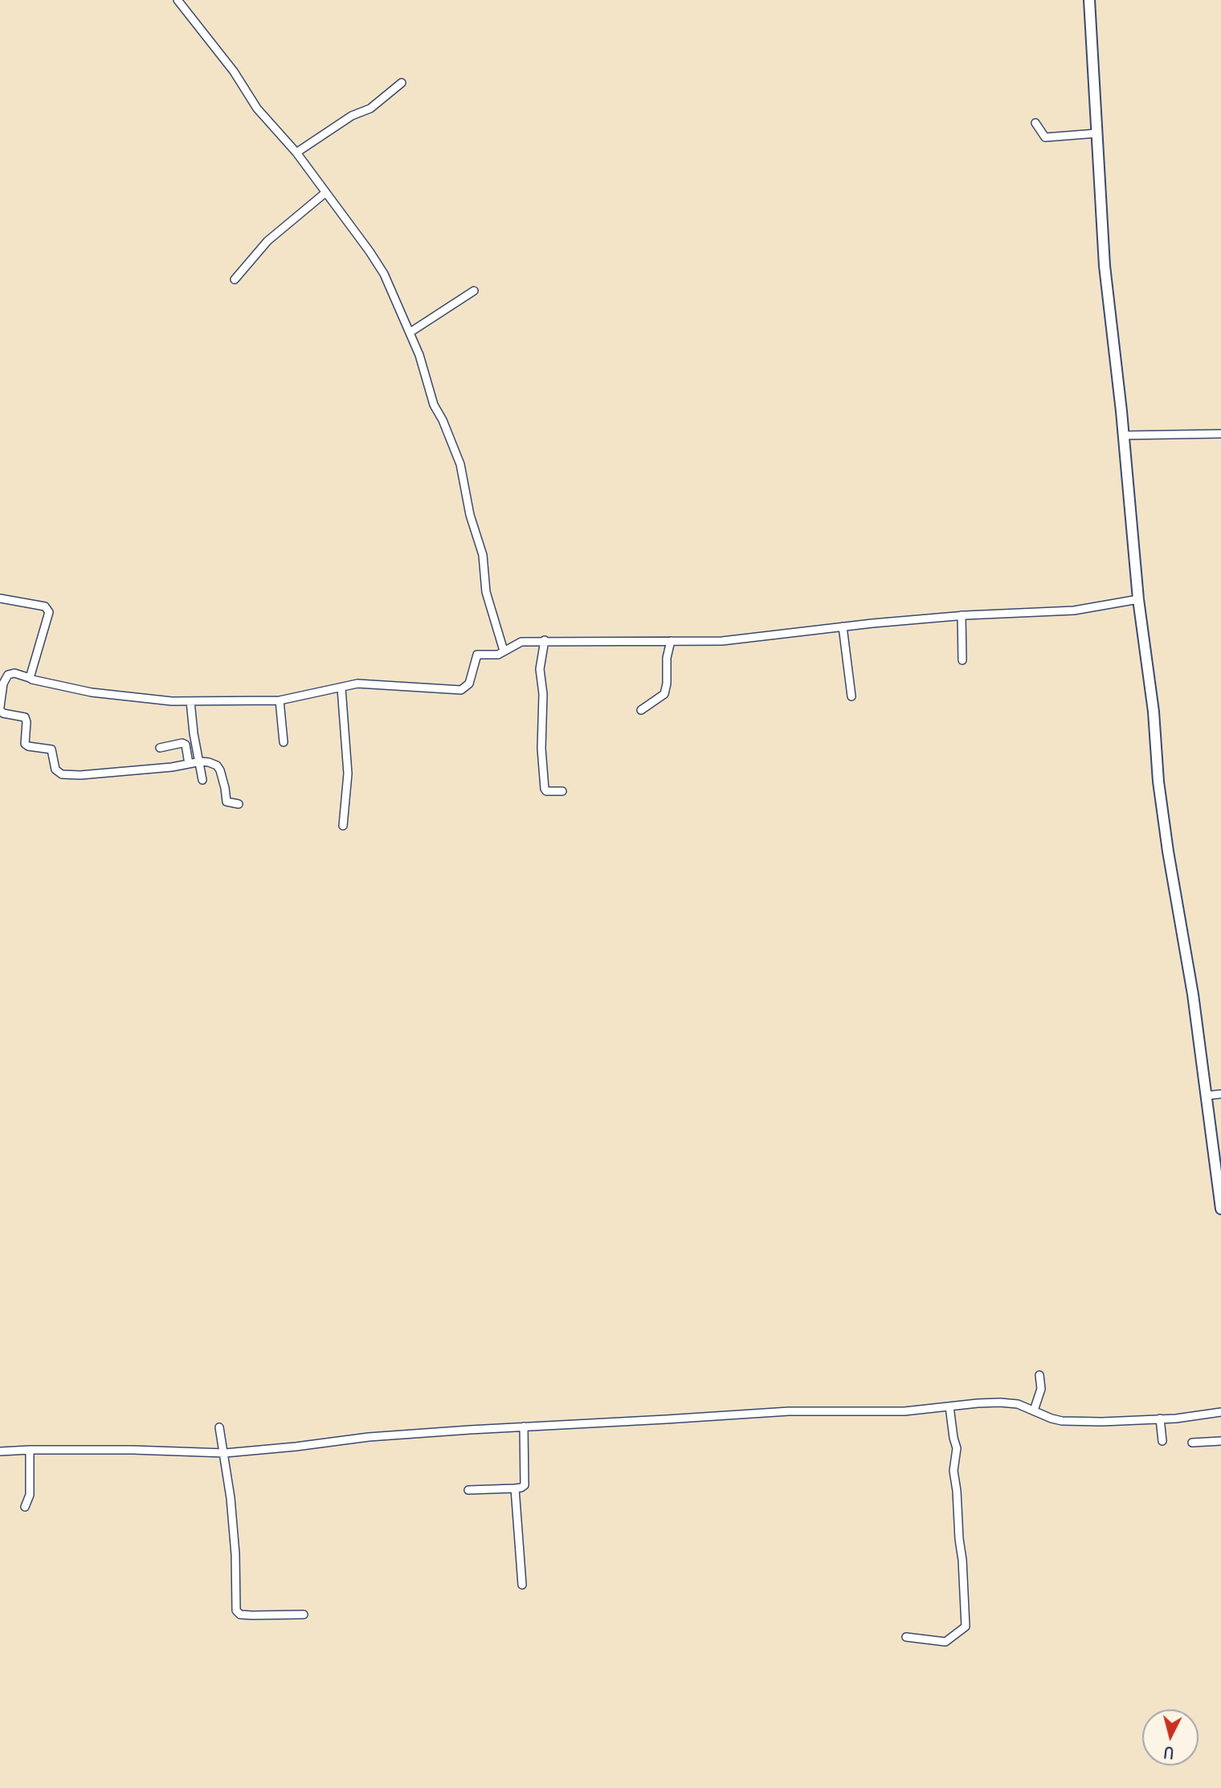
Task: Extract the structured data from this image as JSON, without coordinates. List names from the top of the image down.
{
  "north": "bottom"
}
